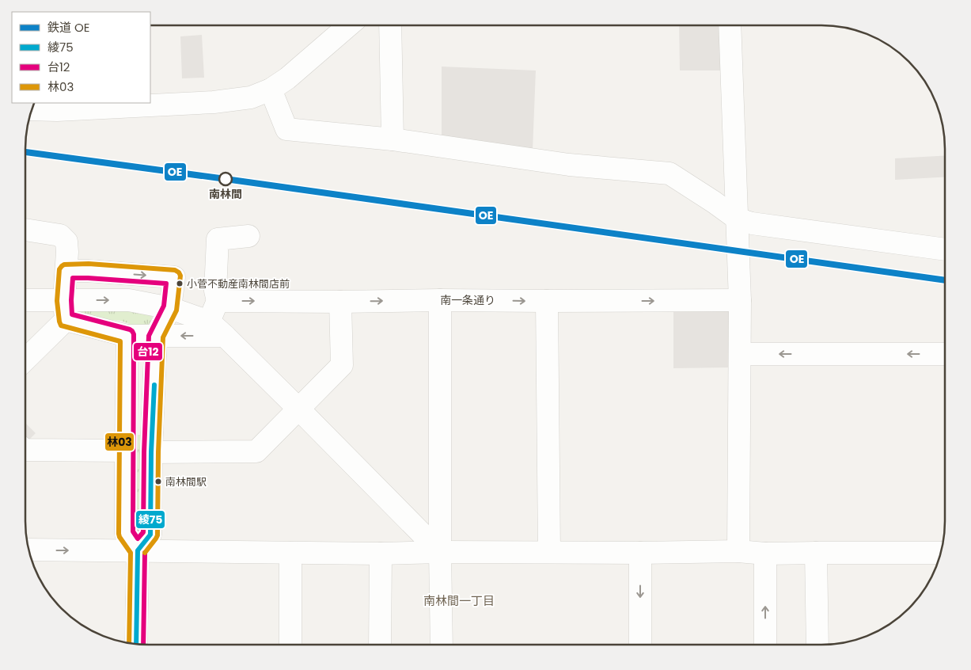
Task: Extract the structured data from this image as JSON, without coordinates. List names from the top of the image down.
{
  "streets": {
    "street": ["南一条通り"]
  },
  "districts": ["南林間一丁目"],
  "places": ["南林間", "小菅不動産南林間店前", "南林間駅"],
  "lines": [
    "rail line OE",
    "transit line 林03",
    "transit line 台12",
    "transit line 綾75"
  ],
  "legend": [
    "鉄道 OE",
    "綾75",
    "台12",
    "林03"
  ]
}
